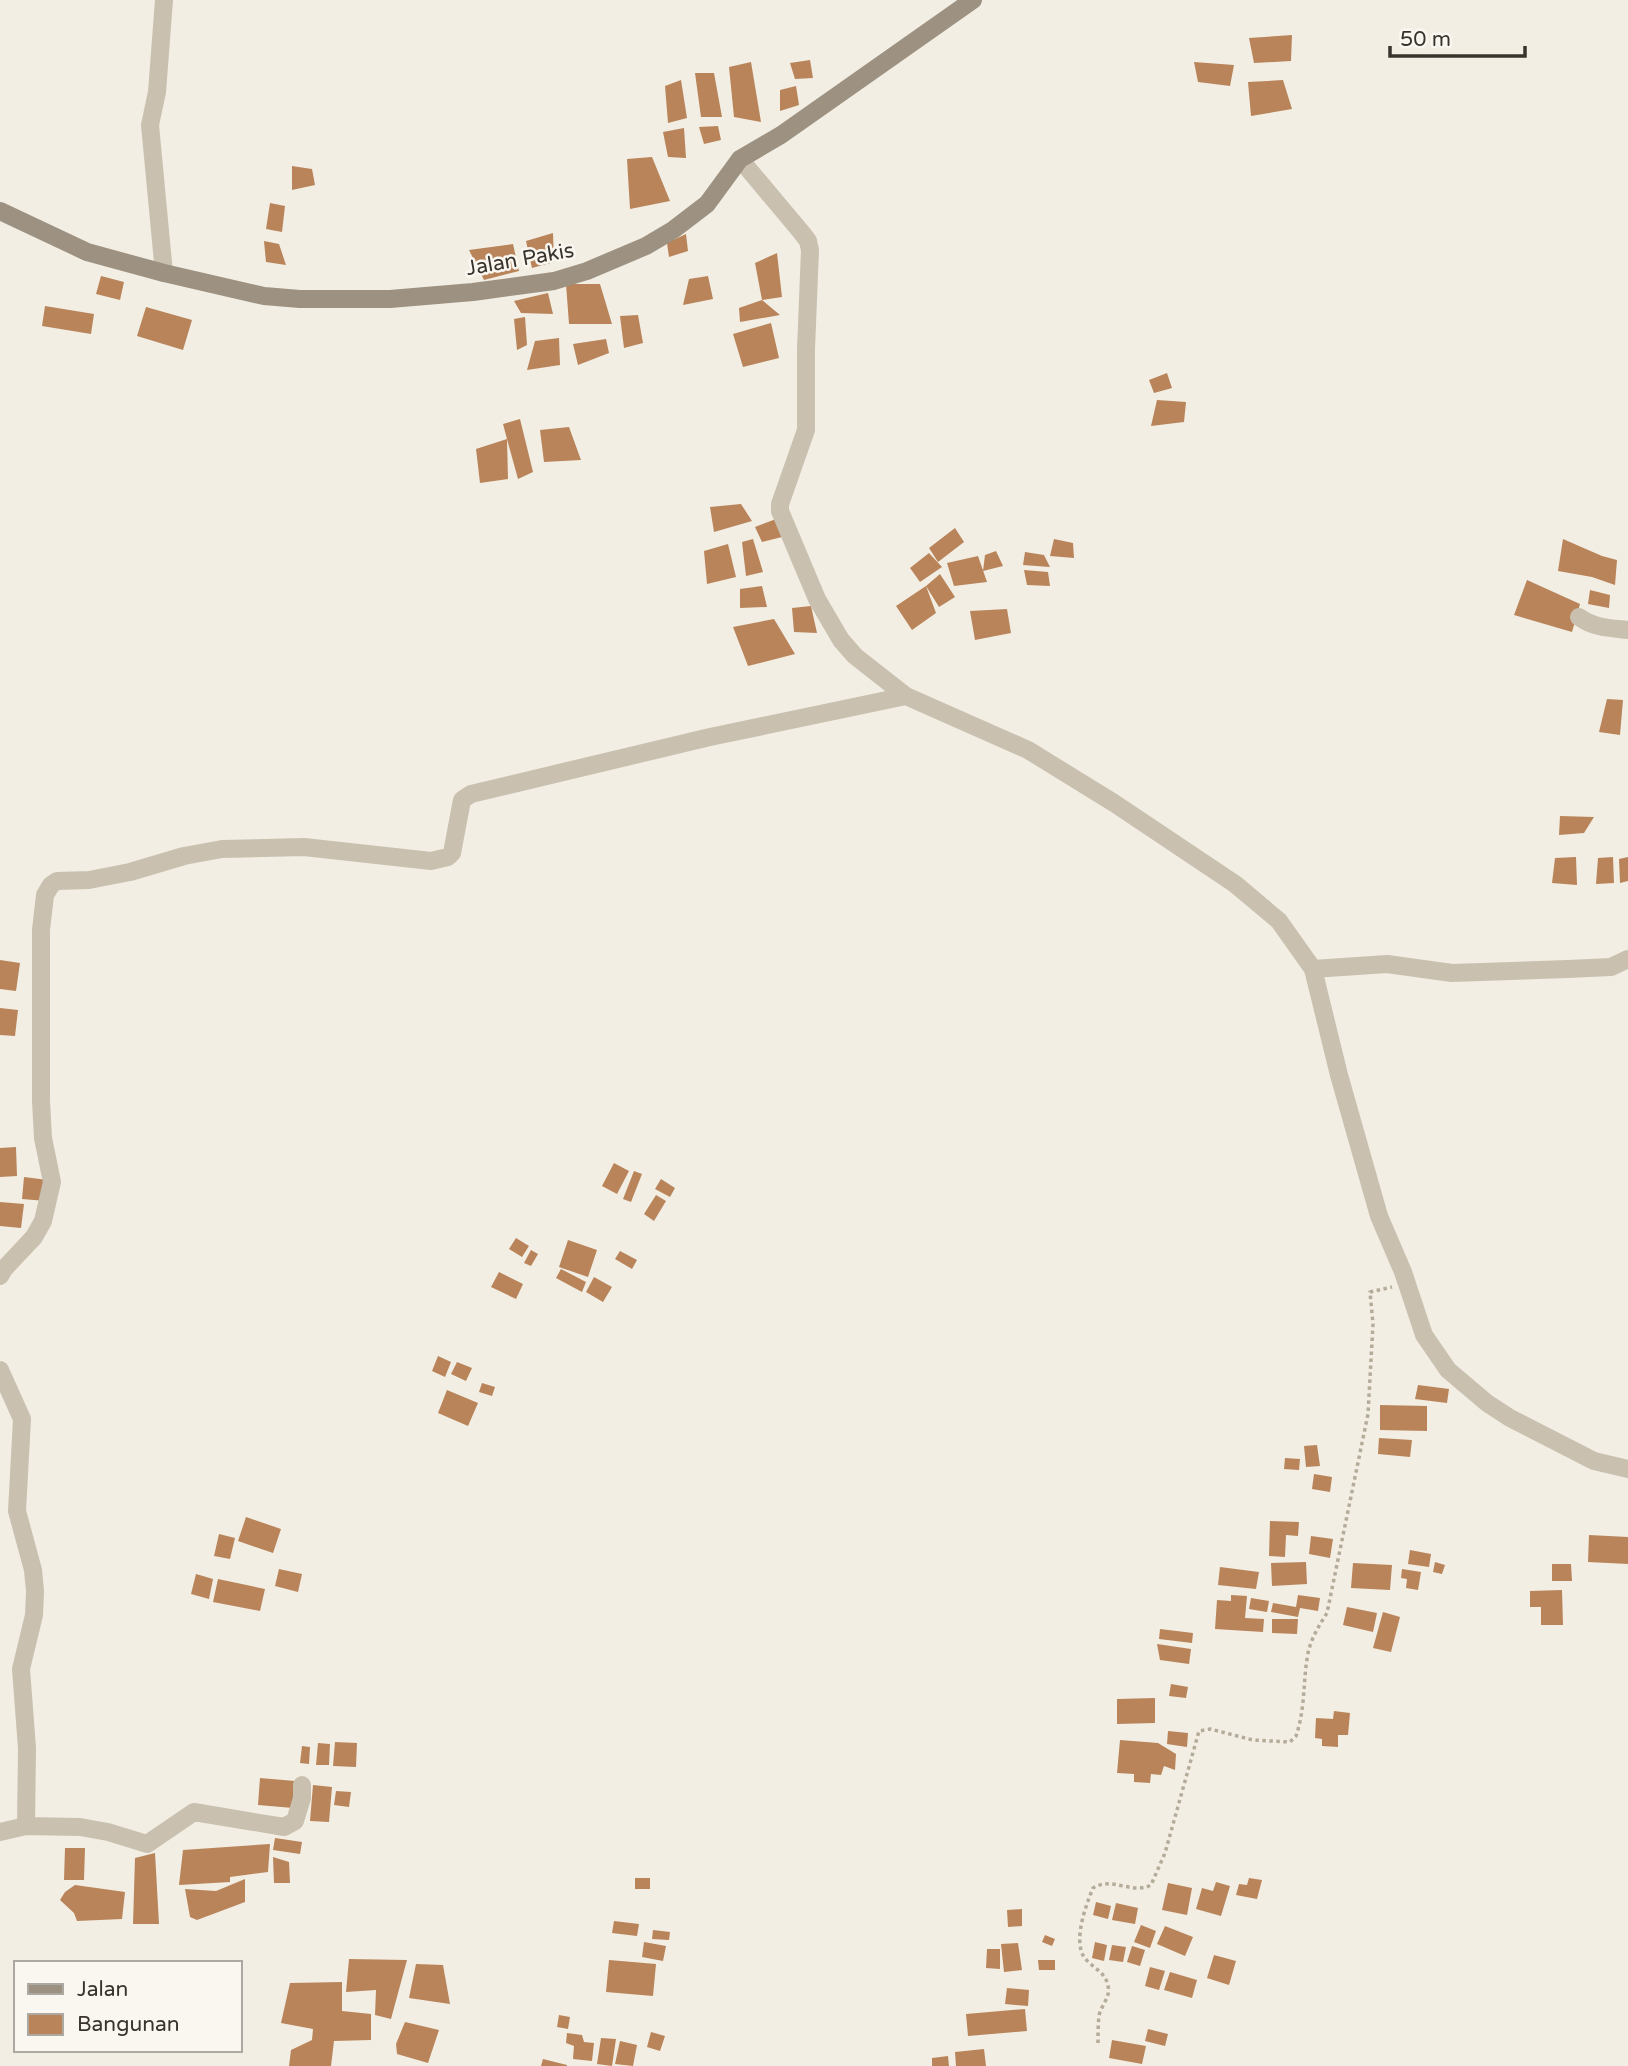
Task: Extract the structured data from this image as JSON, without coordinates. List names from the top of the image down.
{
  "streets": {
    "street": ["Jalan Pakis"]
  },
  "legend": ["Jalan", "Bangunan"],
  "scale_bar": "50 m"
}
